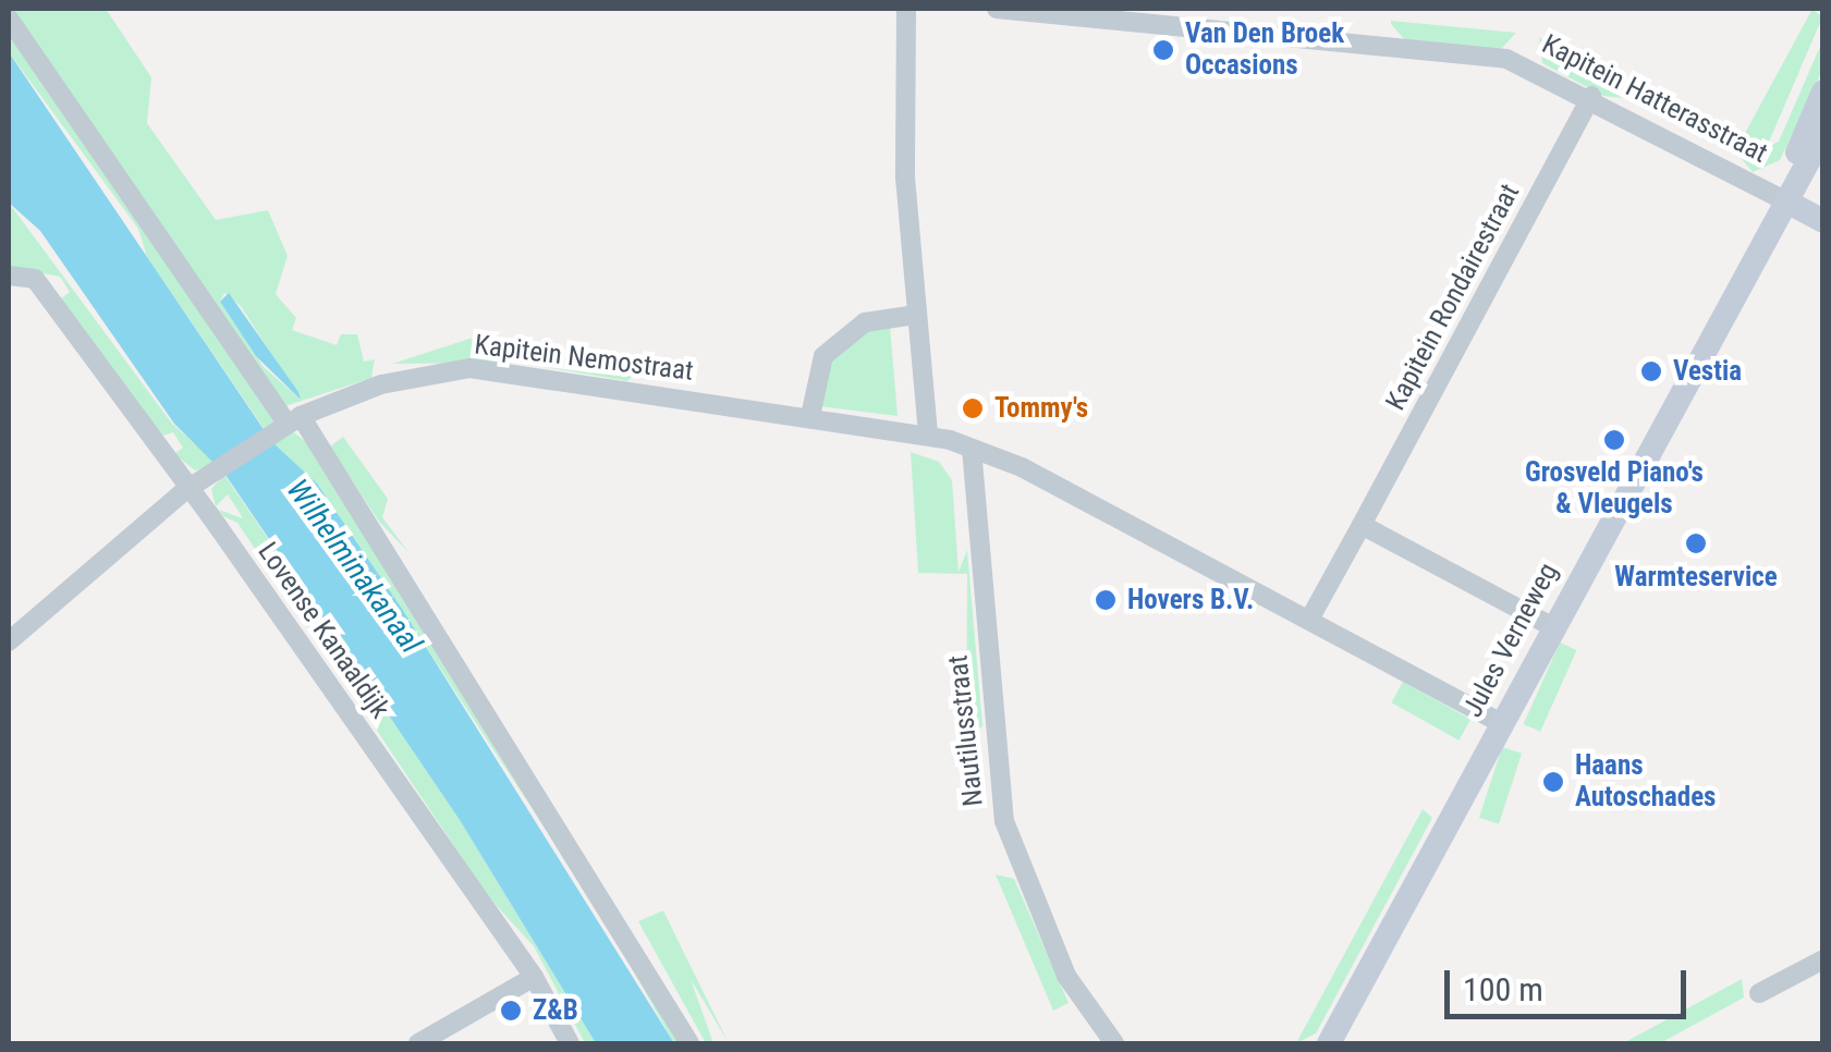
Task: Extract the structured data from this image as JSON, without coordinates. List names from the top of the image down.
{
  "streets": {
    "street": [
      "Kapitein Hatterasstraat",
      "Kapitein Rondairestraat",
      "Kapitein Nemostraat",
      "Lovense Kanaaldijk",
      "Jules Verneweg",
      "Nautilusstraat"
    ]
  },
  "crossings": [
    ["Kapitein Hatterasstraat", "Kapitein Rondairestraat"],
    ["Kapitein Hatterasstraat", "Jules Verneweg"],
    ["Kapitein Nemostraat", "Lovense Kanaaldijk"],
    ["Kapitein Nemostraat", "Jules Verneweg"],
    ["Kapitein Nemostraat", "Nautilusstraat"]
  ],
  "water": ["Wilhelminakanaal"],
  "places": [
    "Van Den Broek Occasions",
    "Vestia",
    "Tommy's",
    "Grosveld Piano's & Vleugels",
    "Warmteservice",
    "Hovers B.V.",
    "Haans Autoschades",
    "Z&B"
  ],
  "scale_bar": "100 m"
}
